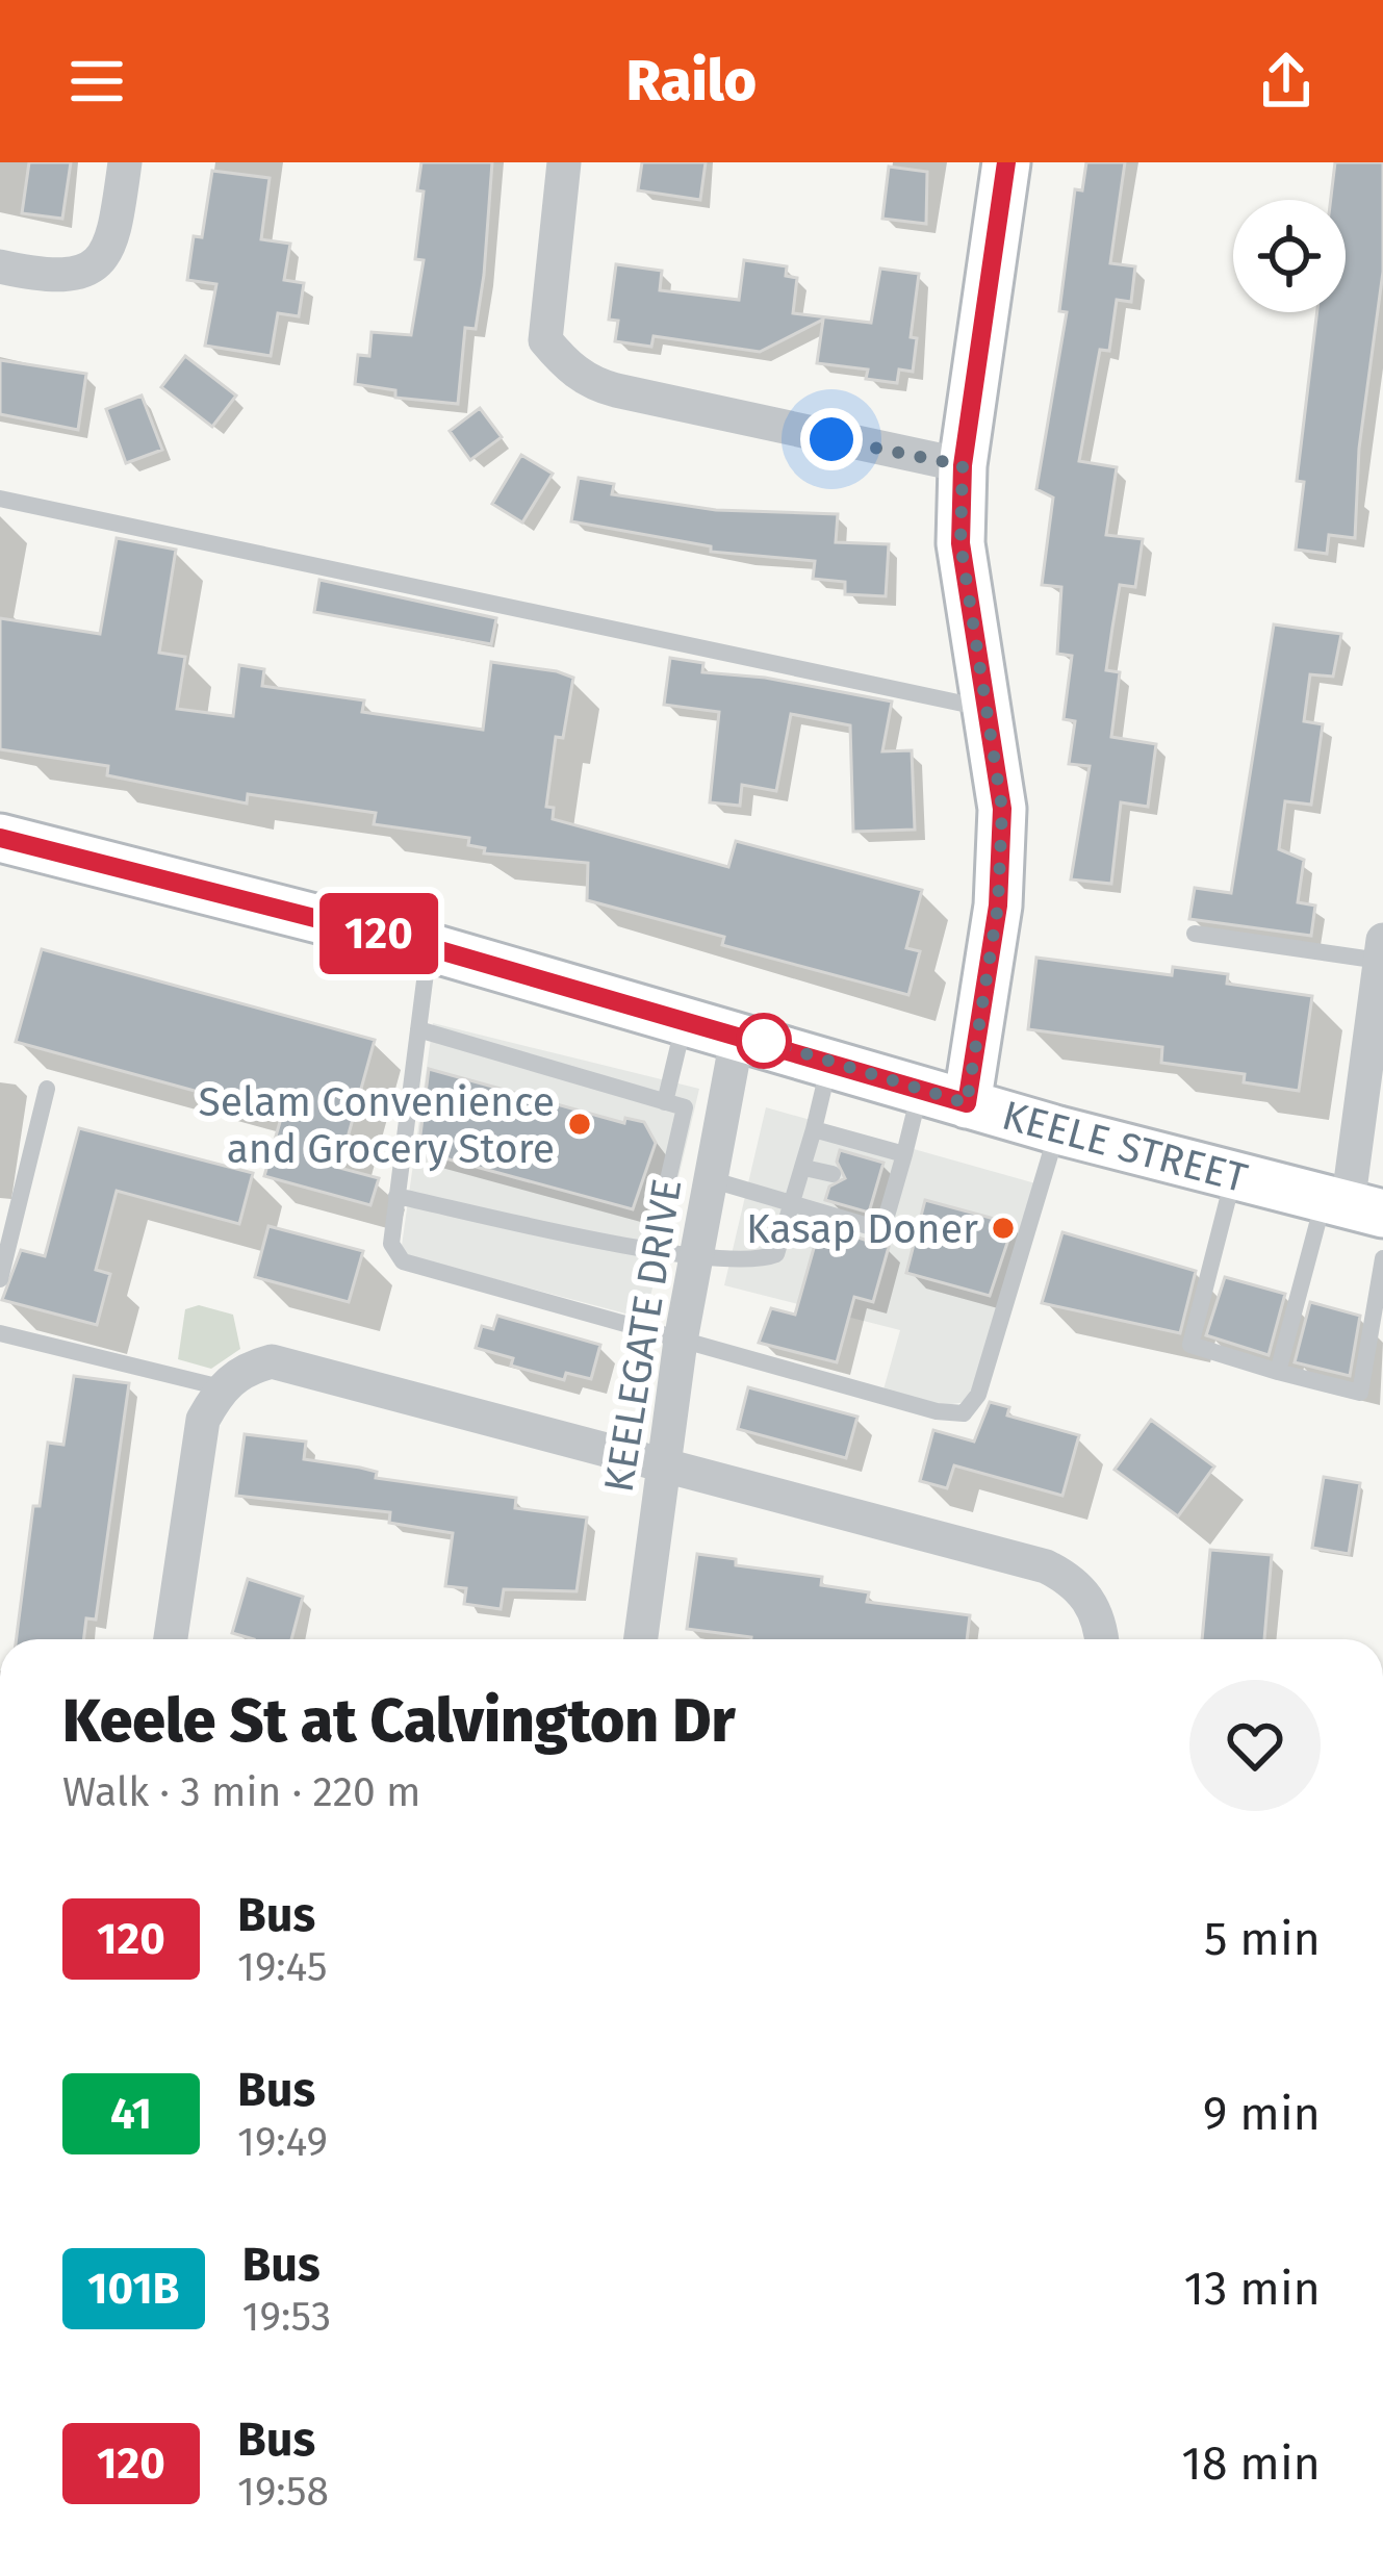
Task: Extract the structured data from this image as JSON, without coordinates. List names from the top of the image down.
{
  "streets": {
    "main road": ["KEELE STREET"],
    "street": ["KEELEGATE DRIVE"]
  },
  "crossings": [
    ["KEELE STREET", "KEELEGATE DRIVE"]
  ],
  "places": ["Selam Convenience and Grocery Store", "Kasap Doner"],
  "lines": ["bus line 120"],
  "page": {
    "header": "Railo",
    "on_map": "120",
    "heading": ["Keele St at Calvington Dr", "Walk · 3 min · 220 m"],
    "list": [
      {
        "mark": "120",
        "name": "Bus",
        "note": "19:45",
        "value": "5 min"
      },
      {
        "mark": "41",
        "name": "Bus",
        "note": "19:49",
        "value": "9 min"
      },
      {
        "mark": "101B",
        "name": "Bus",
        "note": "19:53",
        "value": "13 min"
      },
      {
        "mark": "120",
        "name": "Bus",
        "note": "19:58",
        "value": "18 min"
      }
    ]
  }
}
